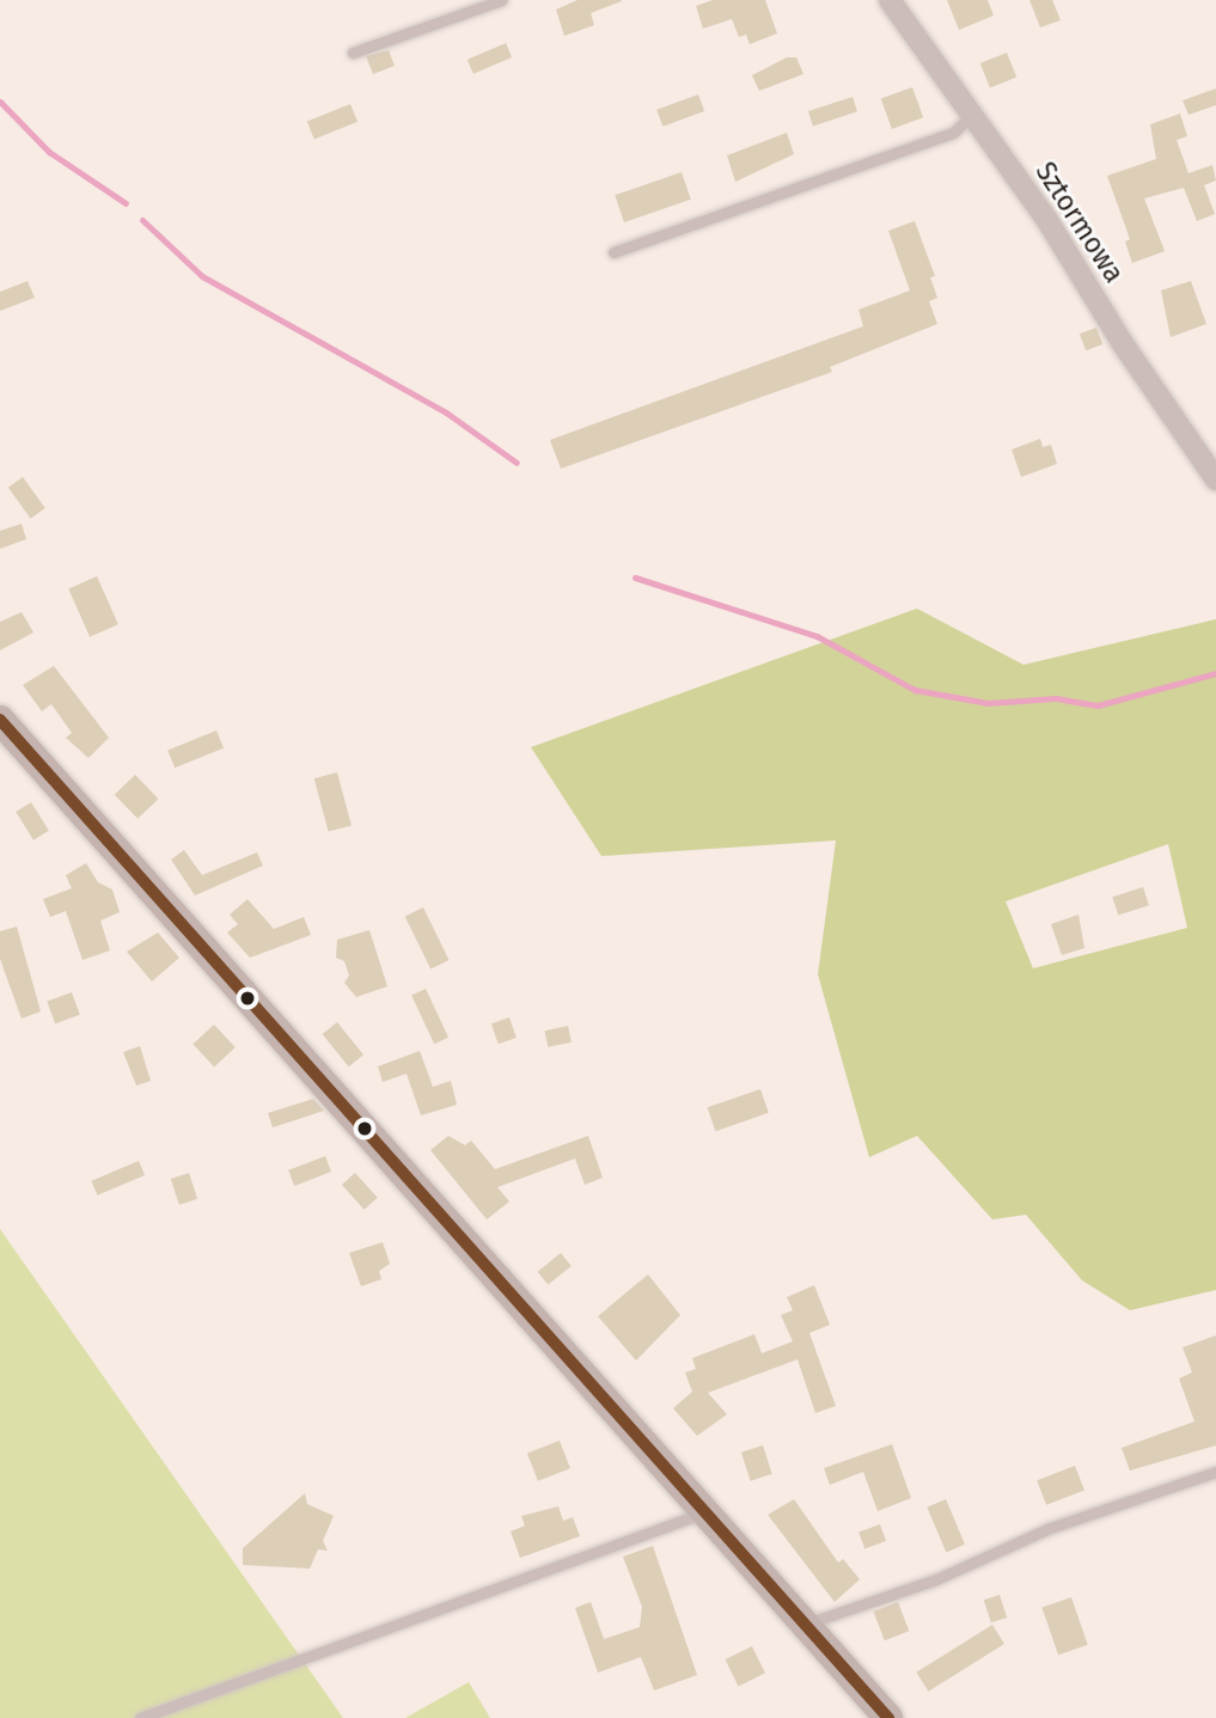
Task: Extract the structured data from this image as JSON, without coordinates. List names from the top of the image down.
{
  "streets": {
    "street": ["Sztormowa"]
  }
}
